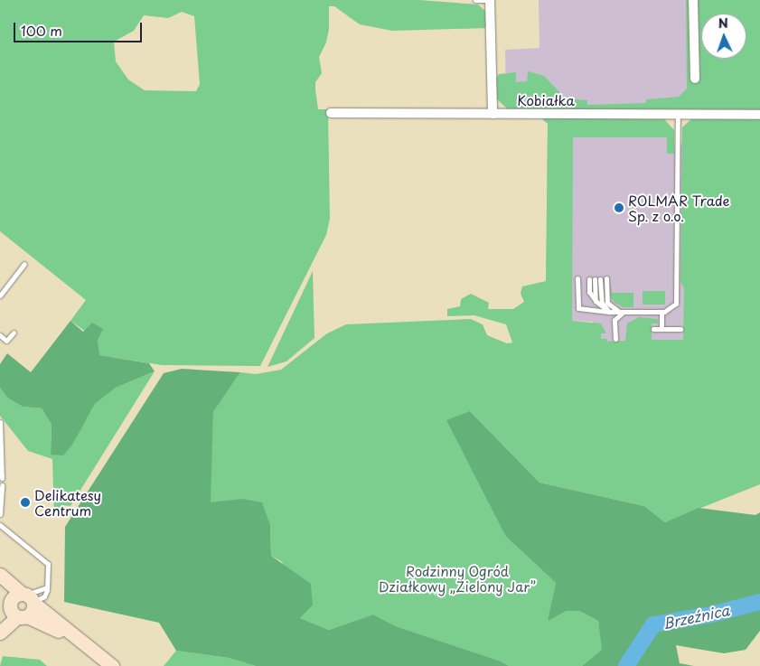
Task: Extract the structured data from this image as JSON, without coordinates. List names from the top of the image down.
{
  "streets": {
    "street": ["Kobiałka"]
  },
  "water": ["Brzeźnica"],
  "parks": ["Rodzinny Ogród Działkowy „Zielony Jar”"],
  "places": ["ROLMAR Trade Sp. z o.o.", "Delikatesy Centrum"],
  "scale_bar": "100 m",
  "north": "top"
}
